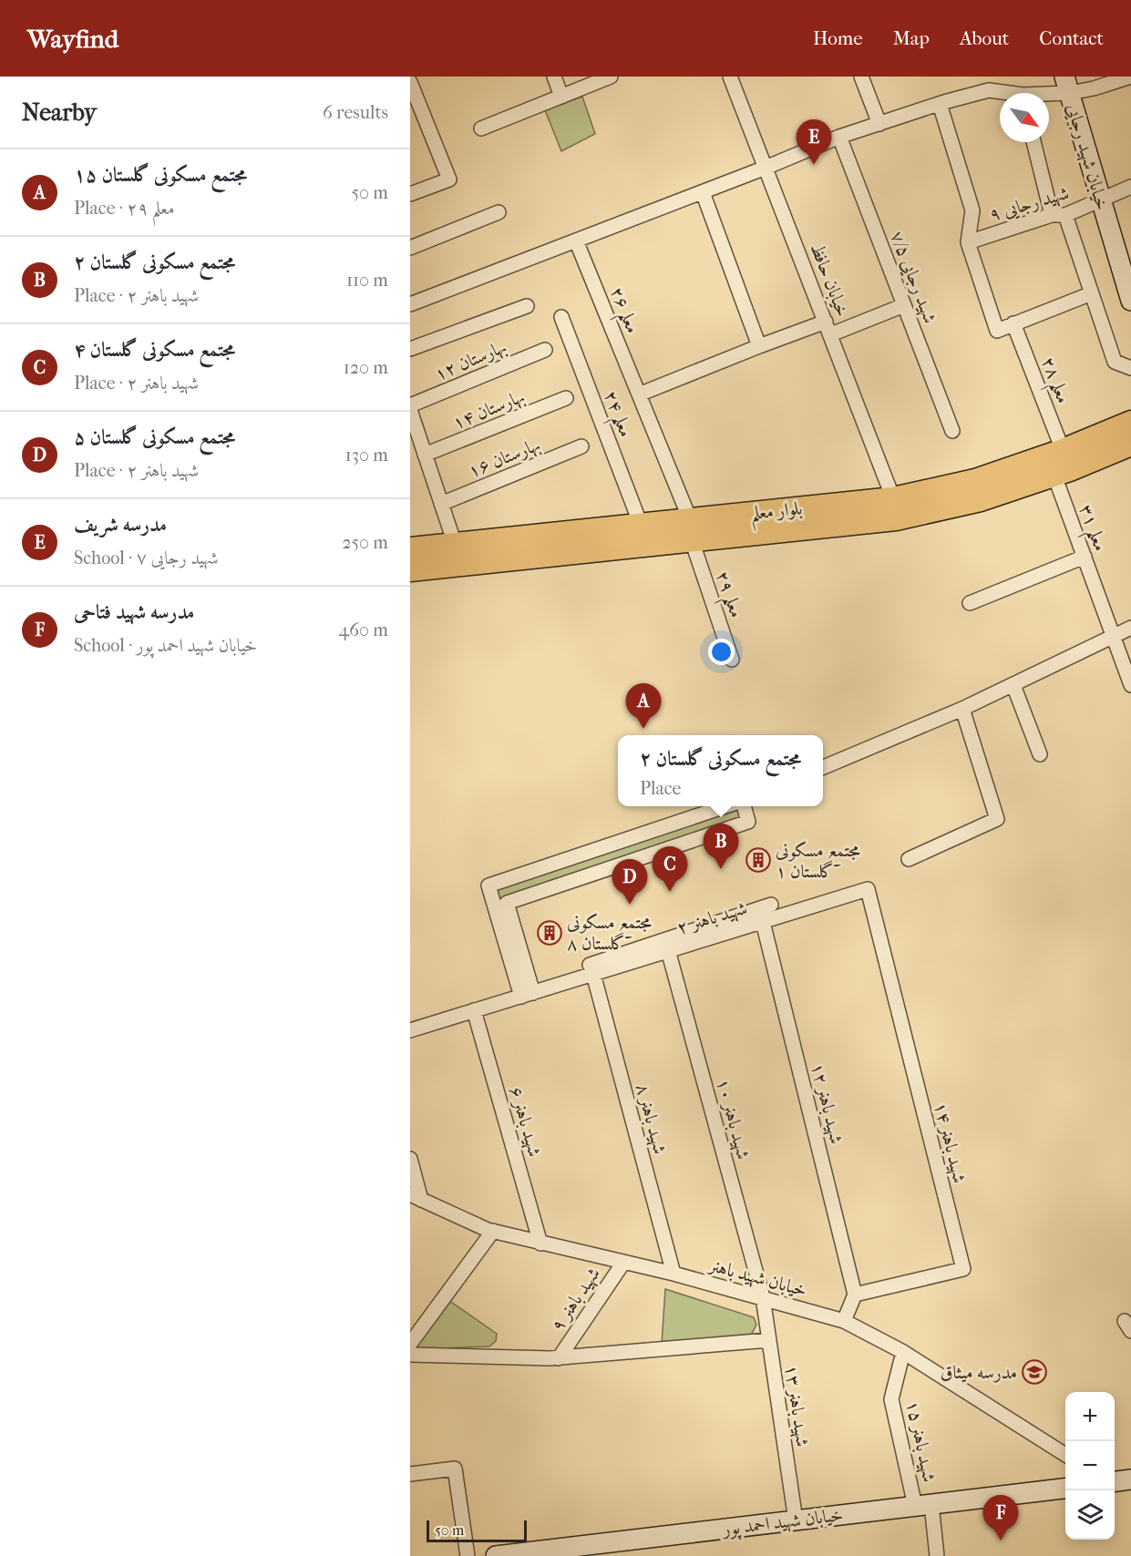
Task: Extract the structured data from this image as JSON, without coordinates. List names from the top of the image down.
{
  "streets": {
    "main road": ["بلوار معلم"],
    "street": [
      "خیابان شهید رجایی",
      "شهید رجایی ۹",
      "شهید رجایی ۷/۵",
      "خیابان حافظ",
      "معلم ۲۶",
      "بهارستان ۱۲",
      "معلم ۲۸",
      "بهارستان ۱۴",
      "معلم ۲۴",
      "بهارستان ۱۶",
      "معلم ۳۱",
      "معلم ۲۹",
      "شهید باهنر ۲",
      "شهید باهنر ۱۲",
      "شهید باهنر ۸",
      "شهید باهنر ۱۰",
      "شهید باهنر ۶",
      "شهید باهنر ۱۴",
      "خیابان شهید باهنر",
      "شهید باهنر ۹",
      "شهید باهنر ۱۳",
      "شهید باهنر ۱۵",
      "خیابان شهید احمد پور"
    ]
  },
  "crossings": [
    ["خیابان شهید رجایی", "شهید رجایی ۹"],
    ["خیابان حافظ", "بلوار معلم"],
    ["معلم ۲۶", "بلوار معلم"],
    ["معلم ۲۶", "معلم ۲۹"],
    ["معلم ۲۸", "بلوار معلم"],
    ["معلم ۲۴", "بلوار معلم"],
    ["بلوار معلم", "معلم ۳۱"],
    ["بلوار معلم", "معلم ۲۹"],
    ["شهید باهنر ۲", "شهید باهنر ۱۲"],
    ["شهید باهنر ۲", "شهید باهنر ۸"],
    ["شهید باهنر ۲", "شهید باهنر ۱۰"],
    ["شهید باهنر ۲", "شهید باهنر ۶"],
    ["شهید باهنر ۲", "شهید باهنر ۱۴"],
    ["شهید باهنر ۱۲", "شهید باهنر ۱۴"],
    ["شهید باهنر ۸", "خیابان شهید باهنر"],
    ["شهید باهنر ۱۰", "خیابان شهید باهنر"],
    ["شهید باهنر ۱۰", "شهید باهنر ۱۳"],
    ["شهید باهنر ۶", "خیابان شهید باهنر"],
    ["خیابان شهید باهنر", "شهید باهنر ۹"],
    ["خیابان شهید باهنر", "شهید باهنر ۱۳"],
    ["خیابان شهید باهنر", "شهید باهنر ۱۵"],
    ["شهید باهنر ۱۳", "خیابان شهید احمد پور"],
    ["شهید باهنر ۱۵", "خیابان شهید احمد پور"]
  ],
  "places": {
    "building": ["مجتمع مسکونی گلستان ۱", "مجتمع مسکونی گلستان ۸"],
    "school or university": ["مدرسه میثاق"]
  },
  "scale_bar": "50 m",
  "north": "bottom right",
  "page": {
    "header": "Wayfind",
    "nav": [
      "Home",
      "Map",
      "About",
      "Contact"
    ],
    "heading": ["Nearby", "6 results"],
    "pins": [
      "E",
      "A",
      "B",
      "C",
      "D",
      "F"
    ],
    "list": [
      {
        "mark": "A",
        "name": "مجتمع مسکونی گلستان ۱۵",
        "note": "Place · معلم ۲۹",
        "value": "50 m"
      },
      {
        "mark": "B",
        "name": "مجتمع مسکونی گلستان ۲",
        "note": "Place · شهید باهنر ۲",
        "value": "110 m"
      },
      {
        "mark": "C",
        "name": "مجتمع مسکونی گلستان ۴",
        "note": "Place · شهید باهنر ۲",
        "value": "120 m"
      },
      {
        "mark": "D",
        "name": "مجتمع مسکونی گلستان ۵",
        "note": "Place · شهید باهنر ۲",
        "value": "130 m"
      },
      {
        "mark": "E",
        "name": "مدرسه شریف",
        "note": "School · شهید رجایی ۷",
        "value": "250 m"
      },
      {
        "mark": "F",
        "name": "مدرسه شهید فتاحی",
        "note": "School · خیابان شهید احمد پور",
        "value": "460 m"
      }
    ],
    "popup": ["مجتمع مسکونی گلستان ۲", "Place"],
    "map_buttons": ["+", "−"],
    "scale": "50 m"
  }
}
